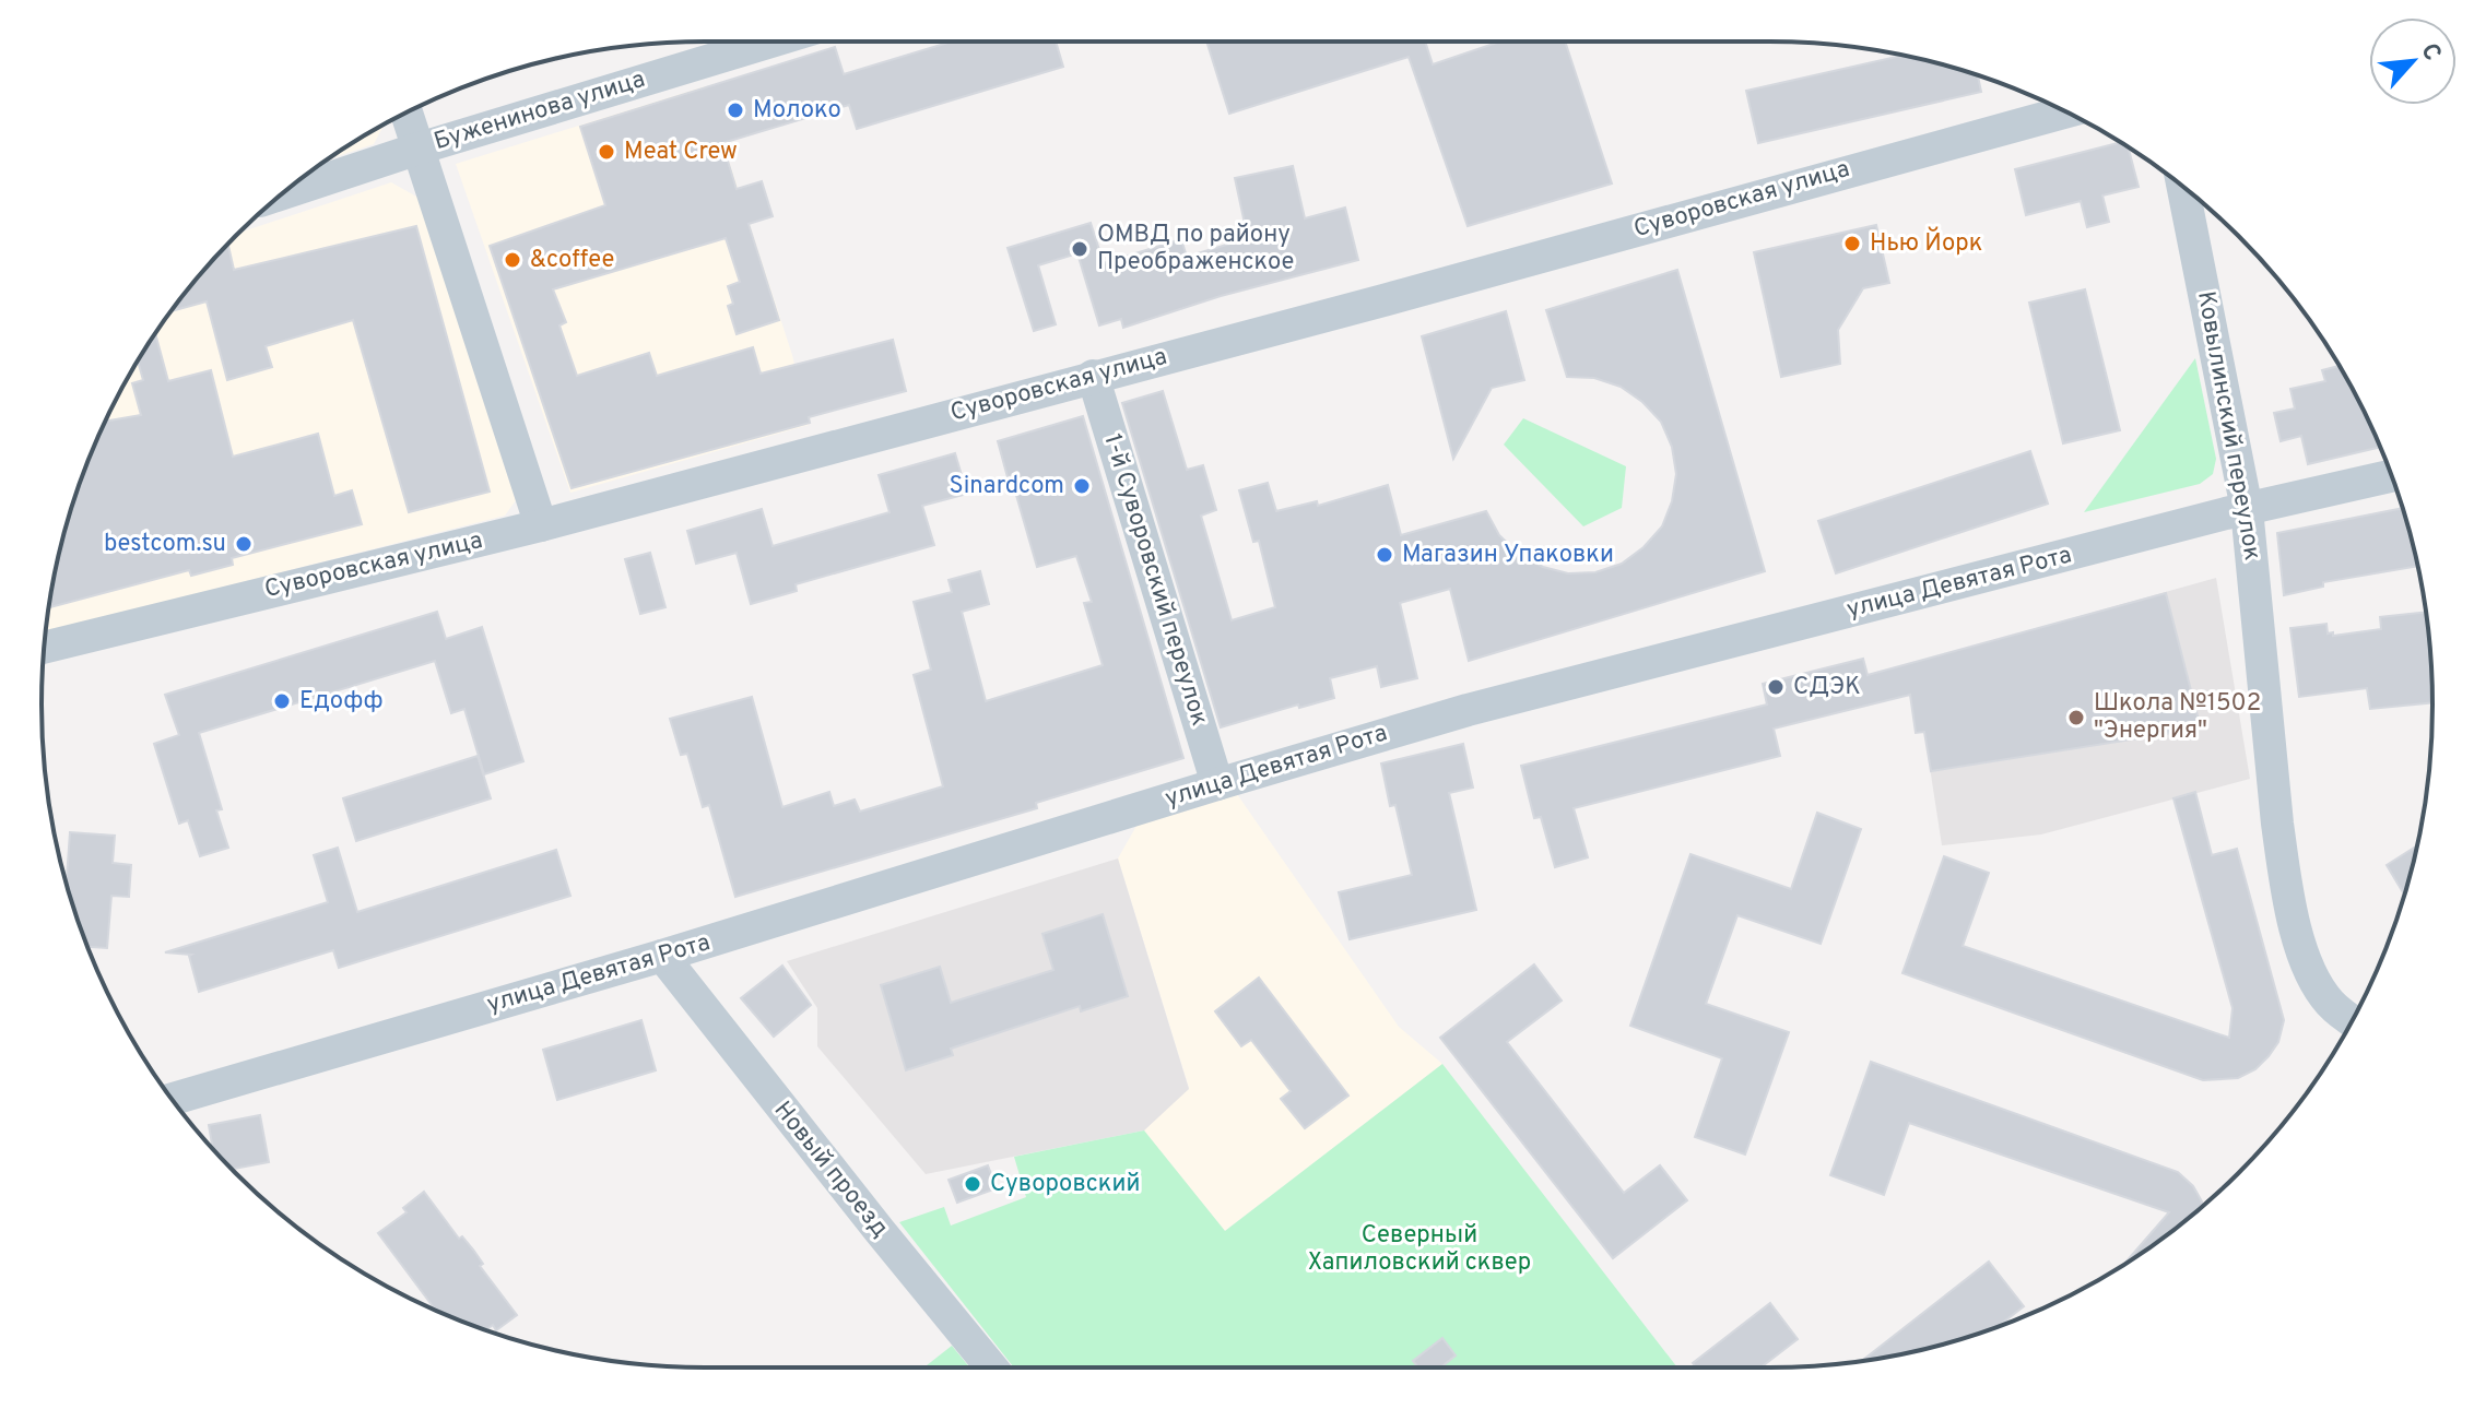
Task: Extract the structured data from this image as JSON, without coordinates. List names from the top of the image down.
{
  "streets": {
    "street": [
      "Буженинова улица",
      "Суворовская улица",
      "Ковылинский переулок",
      "1-й Суворовский переулок",
      "улица Девятая Рота",
      "Новый проезд"
    ]
  },
  "crossings": [
    ["Суворовская улица", "1-й Суворовский переулок"],
    ["Ковылинский переулок", "улица Девятая Рота"],
    ["1-й Суворовский переулок", "улица Девятая Рота"],
    ["улица Девятая Рота", "Новый проезд"]
  ],
  "parks": ["Северный Хапиловский сквер"],
  "places": [
    "Молоко",
    "Meat Crew",
    "Нью Йорк",
    "ОМВД по району Преображенское",
    "&coffee",
    "Sinardcom",
    "bestcom.su",
    "Магазин Упаковки",
    "СДЭК",
    "Едофф",
    "Школа №1502 \"Энергия\"",
    "Суворовский"
  ],
  "north": "top right"
}
